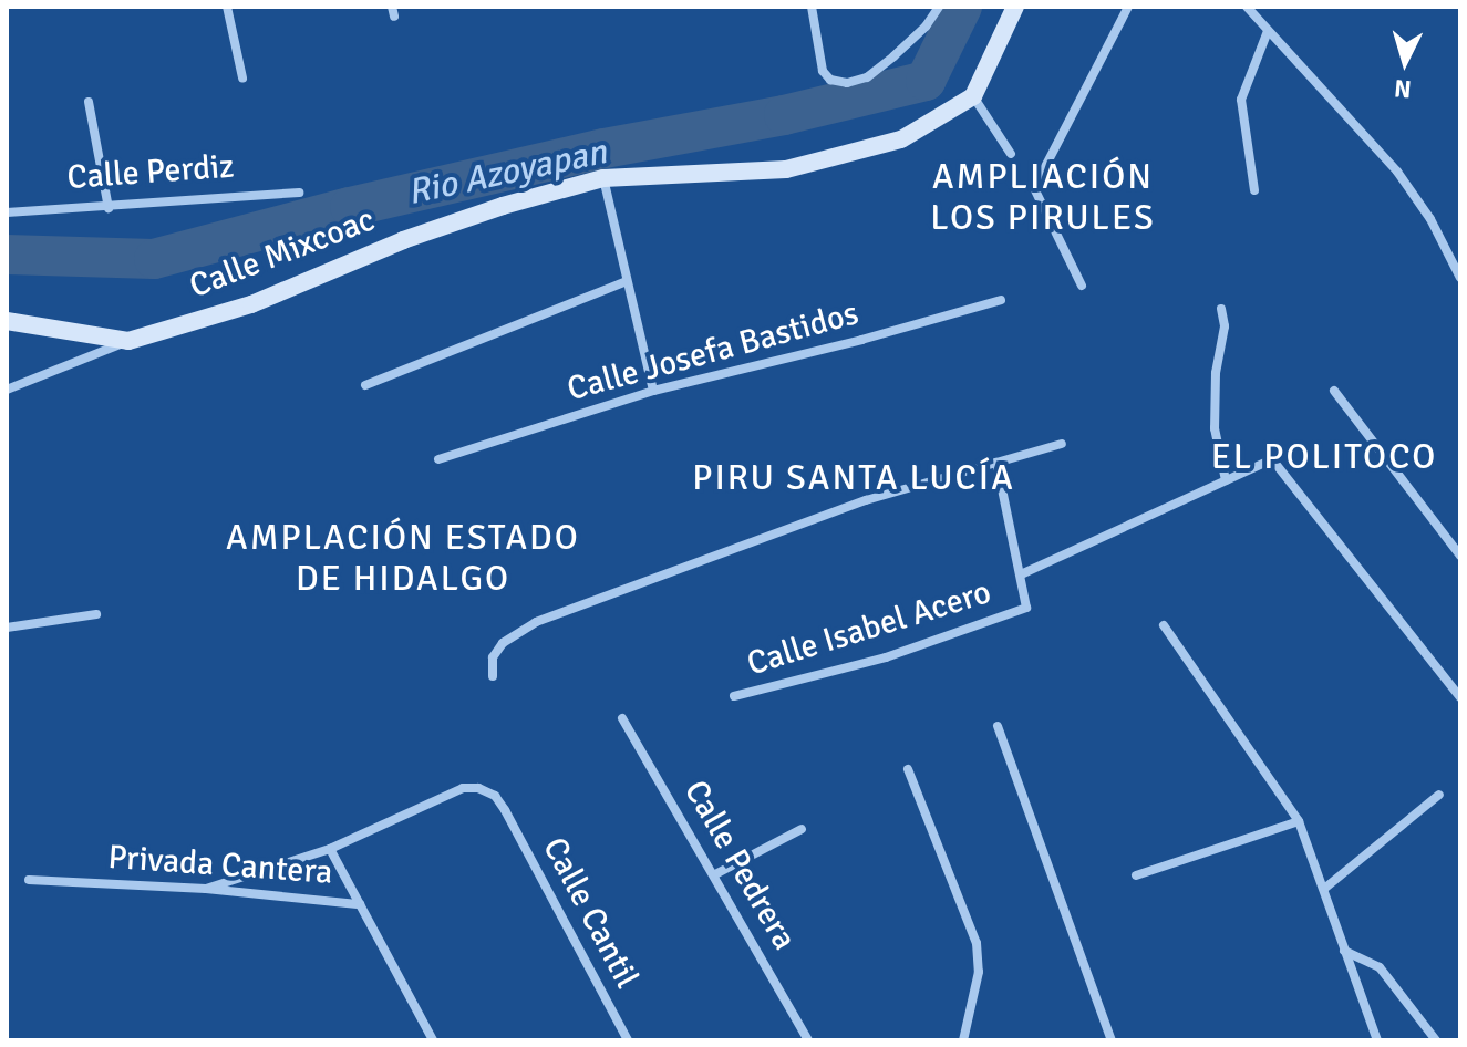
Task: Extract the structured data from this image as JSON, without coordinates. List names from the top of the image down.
{
  "streets": {
    "street": [
      "Calle Perdiz",
      "Calle Mixcoac",
      "Calle Josefa Bastidos",
      "Calle Isabel Acero",
      "Privada Cantera",
      "Calle Pedrera",
      "Calle Cantil"
    ]
  },
  "districts": [
    "AMPLIACIÓN LOS PIRULES",
    "EL POLITOCO",
    "PIRU SANTA LUCÍA",
    "AMPLACIÓN ESTADO DE HIDALGO"
  ],
  "water": ["Rio Azoyapan"],
  "north": "bottom"
}
